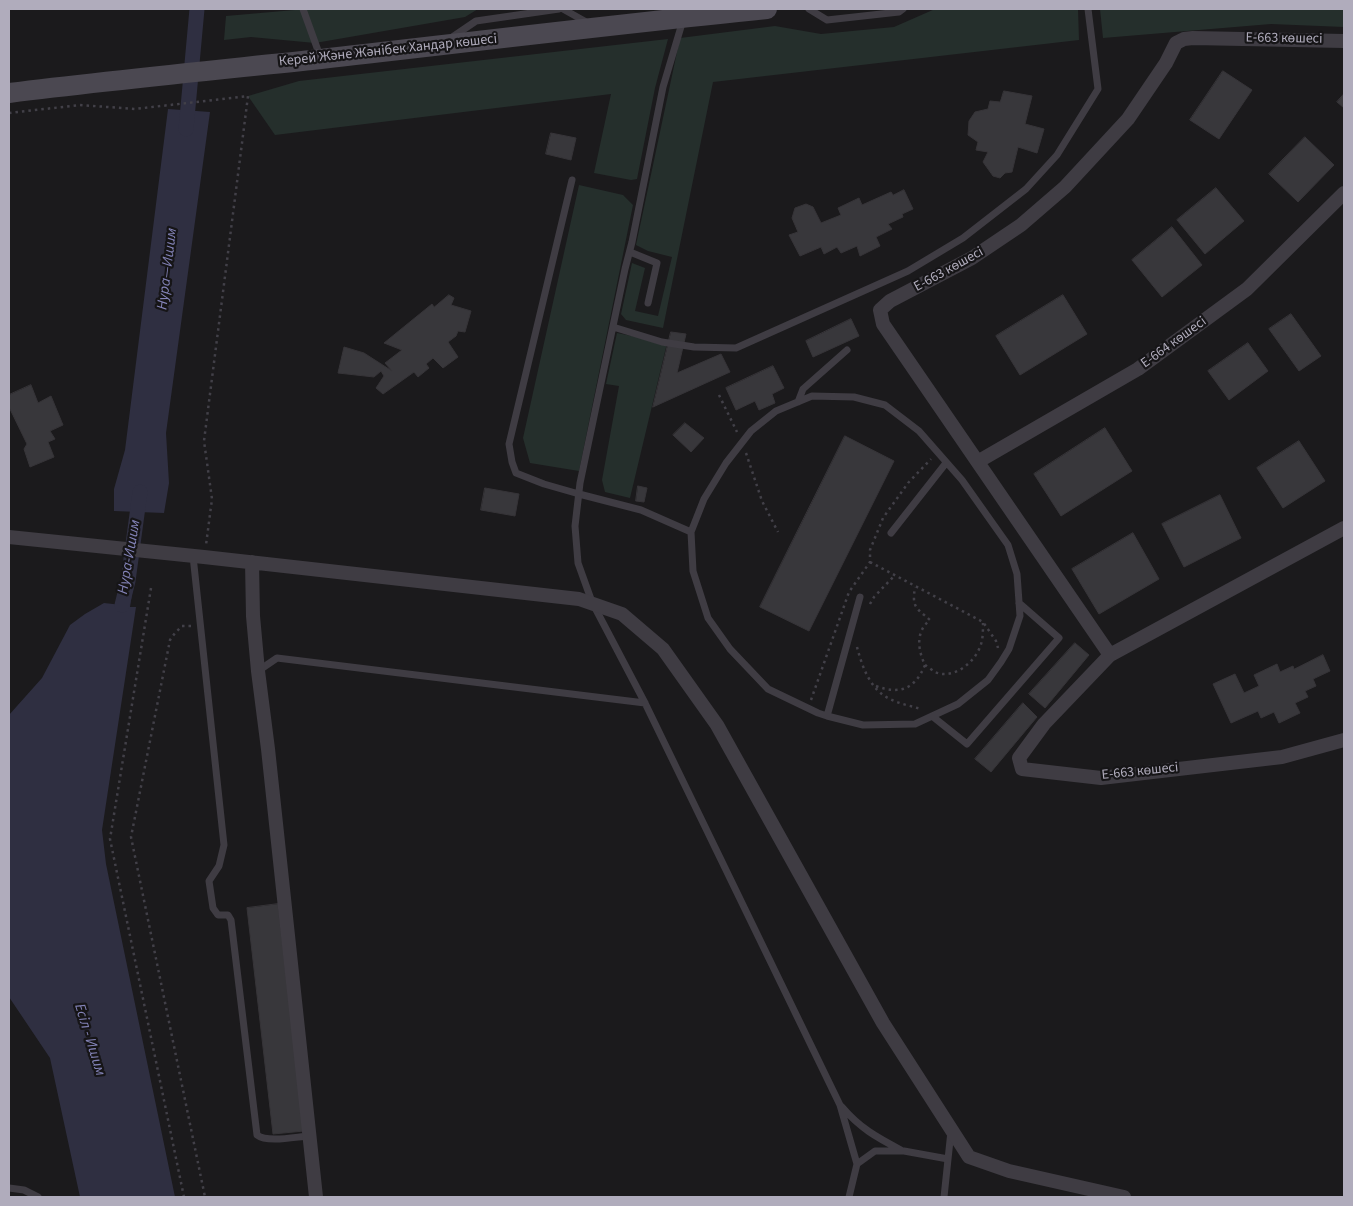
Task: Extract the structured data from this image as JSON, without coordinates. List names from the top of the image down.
{
  "streets": {
    "main road": ["Керей Және Жәнібек Хандар көшесі"],
    "street": ["Е-663 көшесі", "Е-664 көшесі"]
  },
  "crossings": [
    ["Е-663 көшесі", "Е-664 көшесі"]
  ],
  "water": ["Нура—Ишим", "Нура-Ишим", "Есіл - Ишим"]
}
